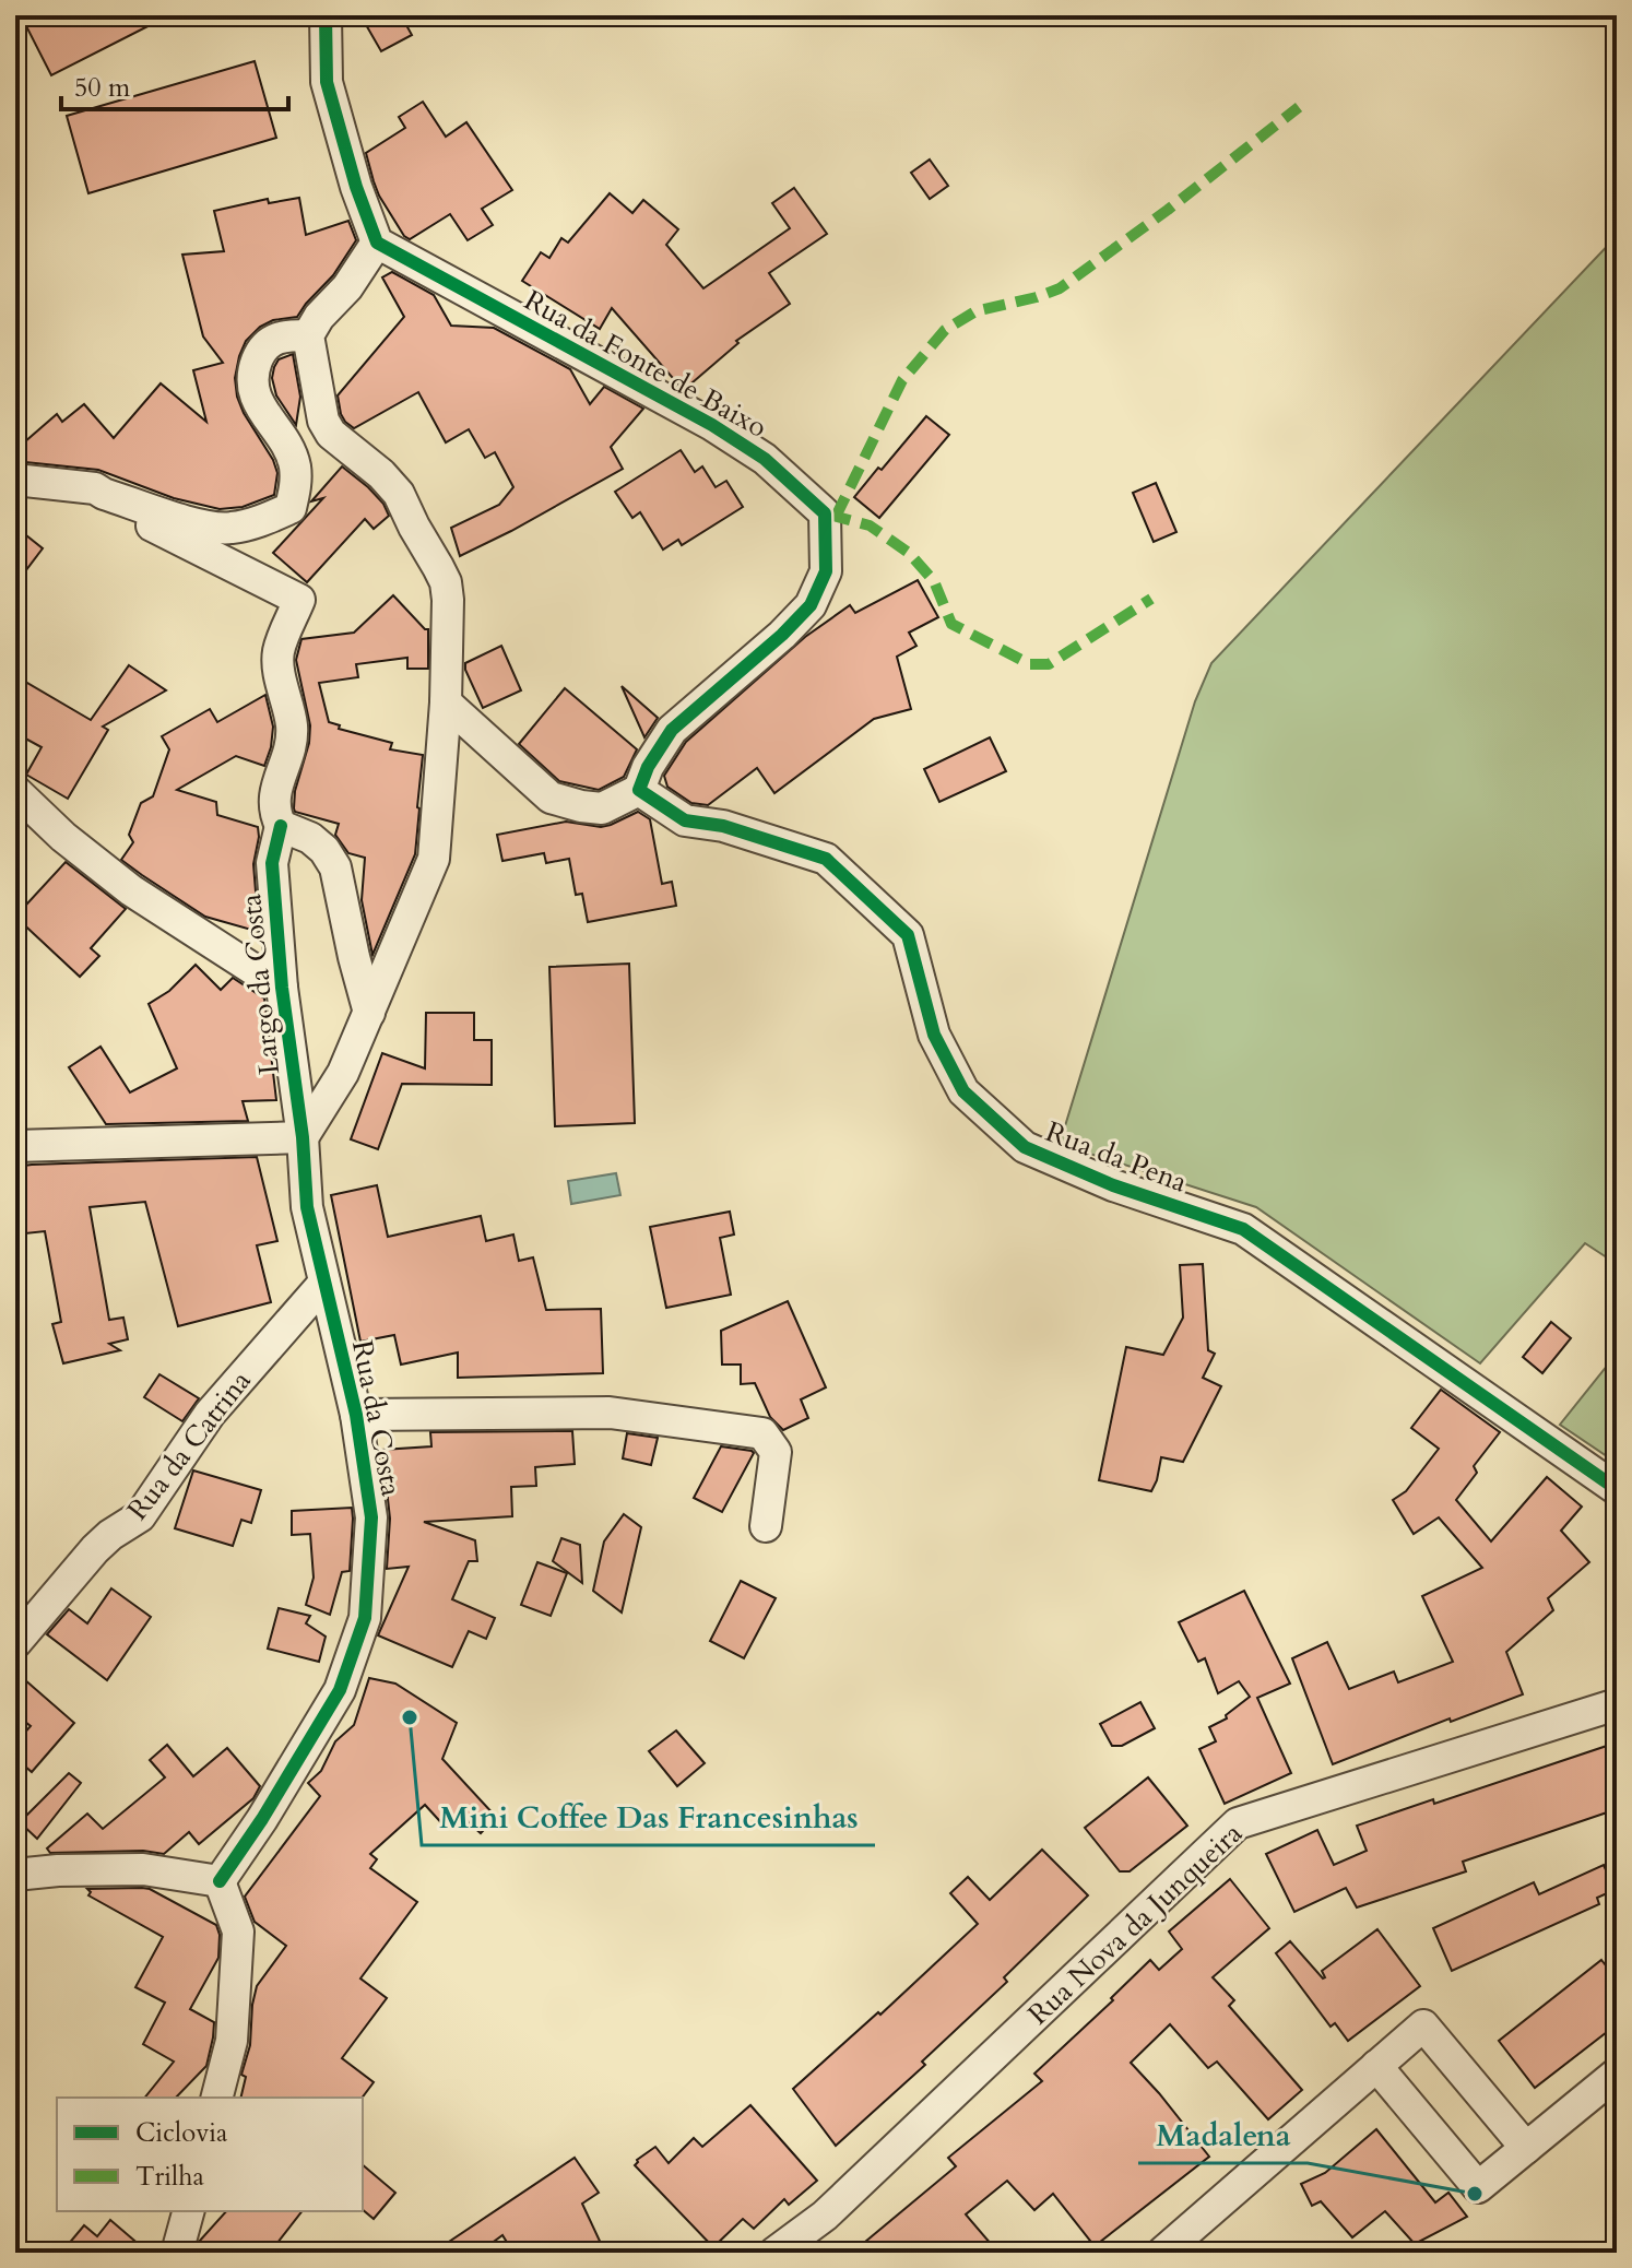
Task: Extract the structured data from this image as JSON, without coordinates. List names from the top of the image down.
{
  "streets": {
    "street": [
      "Rua da Fonte de Baixo",
      "Largo da Costa",
      "Rua da Pena",
      "Rua da Costa",
      "Rua da Catrina",
      "Rua Nova da Junqueira"
    ]
  },
  "crossings": [
    ["Rua da Fonte de Baixo", "Rua da Pena"],
    ["Largo da Costa", "Rua da Costa"],
    ["Rua da Costa", "Rua da Catrina"]
  ],
  "places": ["Mini Coffee Das Francesinhas", "Madalena"],
  "legend": ["Ciclovia", "Trilha"],
  "scale_bar": "50 m"
}
